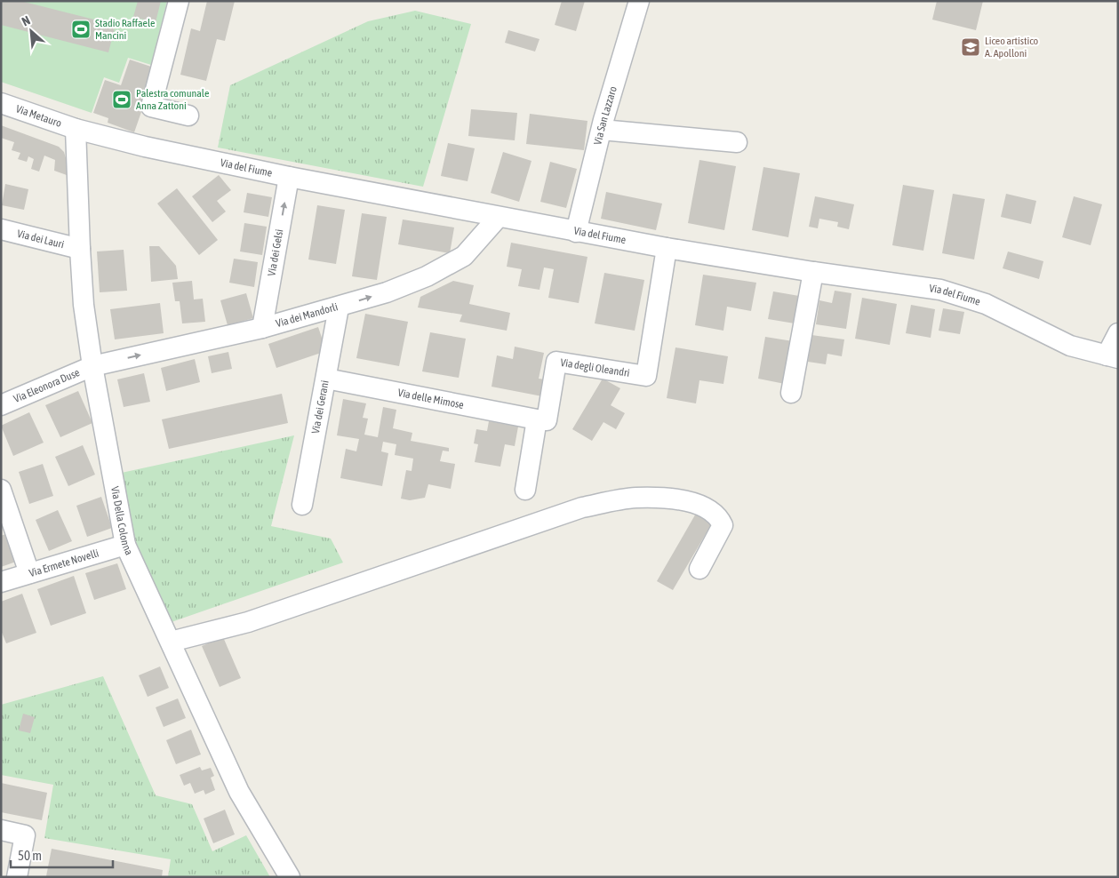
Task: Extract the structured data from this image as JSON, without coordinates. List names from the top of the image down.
{
  "streets": {
    "street": [
      "Via Metauro",
      "Via San Lazzaro",
      "Via del Fiume",
      "Via dei Lauri",
      "Via dei Gelsi",
      "Via dei Mandorli",
      "Via degli Oleandri",
      "Via Eleonora Duse",
      "Via delle Mimose",
      "Via dei Gerani",
      "Via Della Colonna",
      "Via Ermete Novelli"
    ]
  },
  "crossings": [
    ["Via Metauro", "Via del Fiume"],
    ["Via Metauro", "Via Della Colonna"],
    ["Via San Lazzaro", "Via del Fiume"],
    ["Via del Fiume", "Via dei Gelsi"],
    ["Via del Fiume", "Via dei Mandorli"],
    ["Via del Fiume", "Via degli Oleandri"],
    ["Via del Fiume", "Via Della Colonna"],
    ["Via dei Lauri", "Via Della Colonna"],
    ["Via dei Gelsi", "Via dei Mandorli"],
    ["Via dei Mandorli", "Via Eleonora Duse"],
    ["Via dei Mandorli", "Via dei Gerani"],
    ["Via dei Mandorli", "Via Della Colonna"],
    ["Via degli Oleandri", "Via delle Mimose"],
    ["Via Eleonora Duse", "Via Della Colonna"],
    ["Via delle Mimose", "Via dei Gerani"],
    ["Via Della Colonna", "Via Ermete Novelli"]
  ],
  "one_way": ["Via dei Gelsi", "Via dei Mandorli"],
  "places": {
    "sports": ["Stadio Raffaele Mancini", "Palestra comunale Anna Zattoni"],
    "school or university": ["Liceo artistico A. Apolloni"]
  },
  "scale_bar": "50 m",
  "north": "top left"
}
